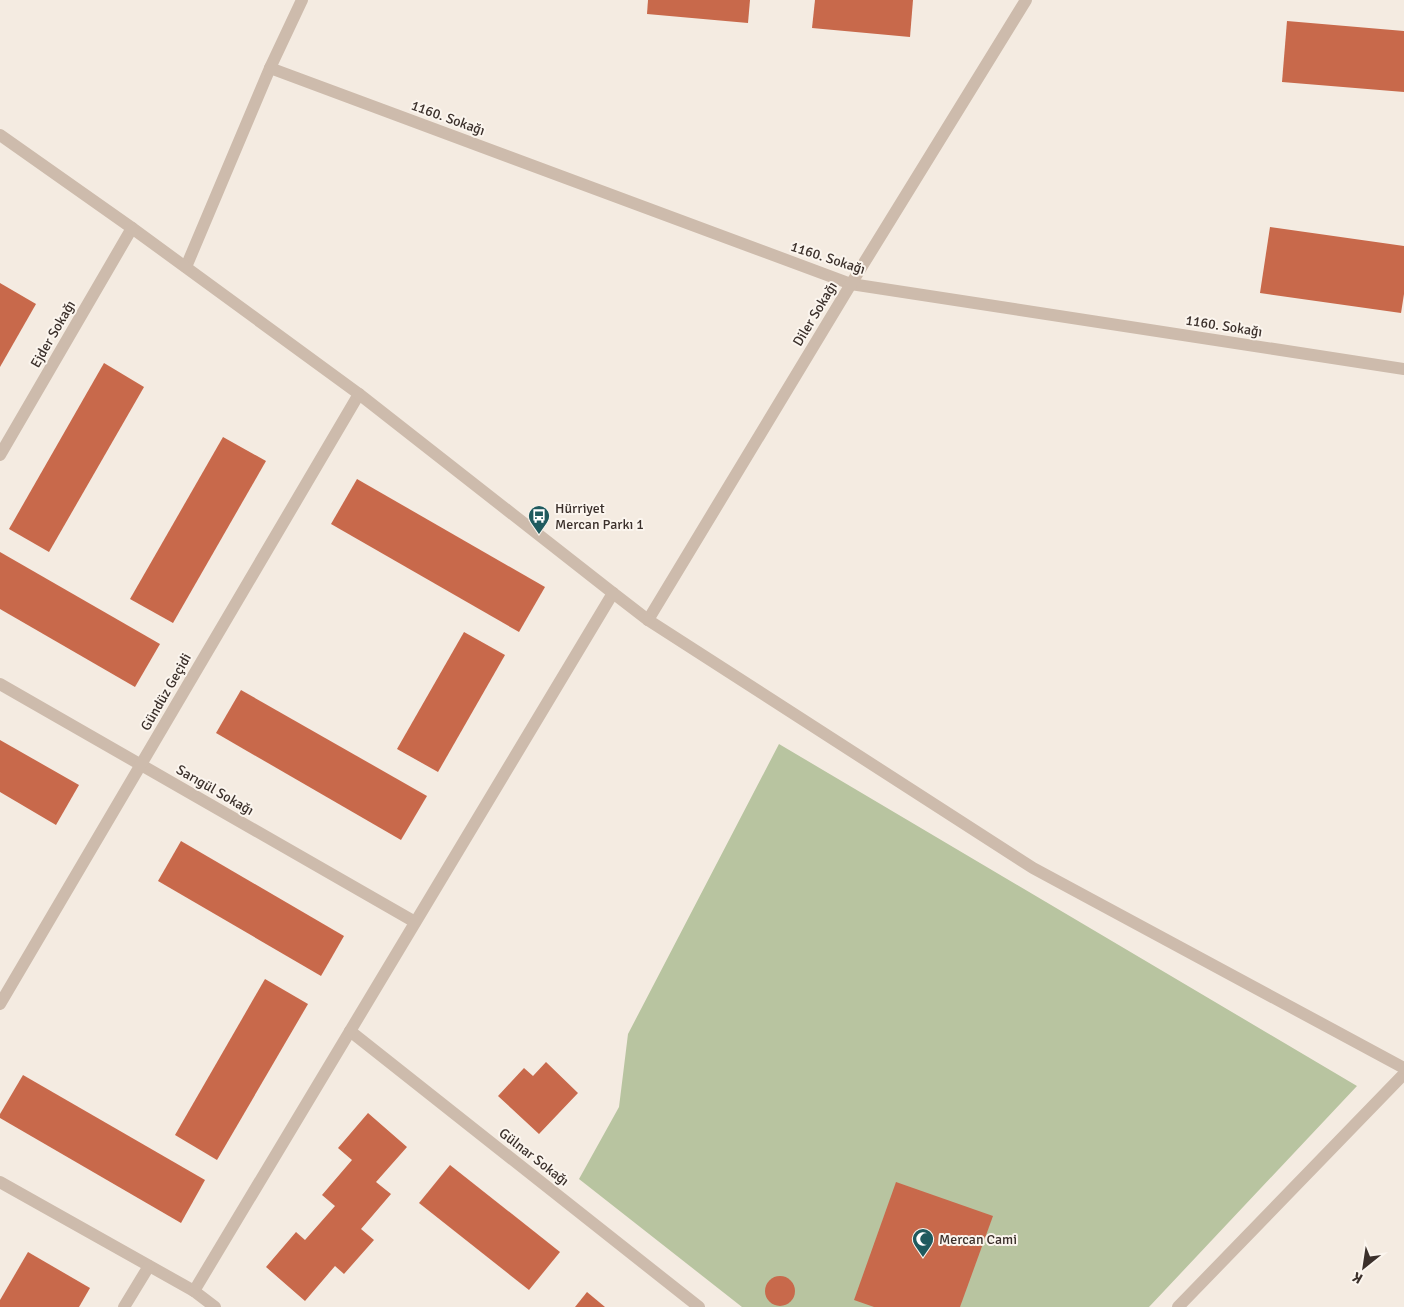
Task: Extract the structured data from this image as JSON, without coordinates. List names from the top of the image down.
{
  "streets": {
    "street": [
      "1160. Sokağı",
      "Diler Sokağı",
      "Ejder Sokağı",
      "Gündüz Geçidi",
      "Sarıgül Sokağı",
      "Gülnar Sokağı"
    ]
  },
  "crossings": [
    ["1160. Sokağı", "Diler Sokağı"],
    ["Gündüz Geçidi", "Sarıgül Sokağı"]
  ],
  "places": {
    "bus stop": ["Hürriyet Mercan Parkı 1"],
    "mosque": ["Mercan Cami"]
  },
  "north": "bottom left"
}
